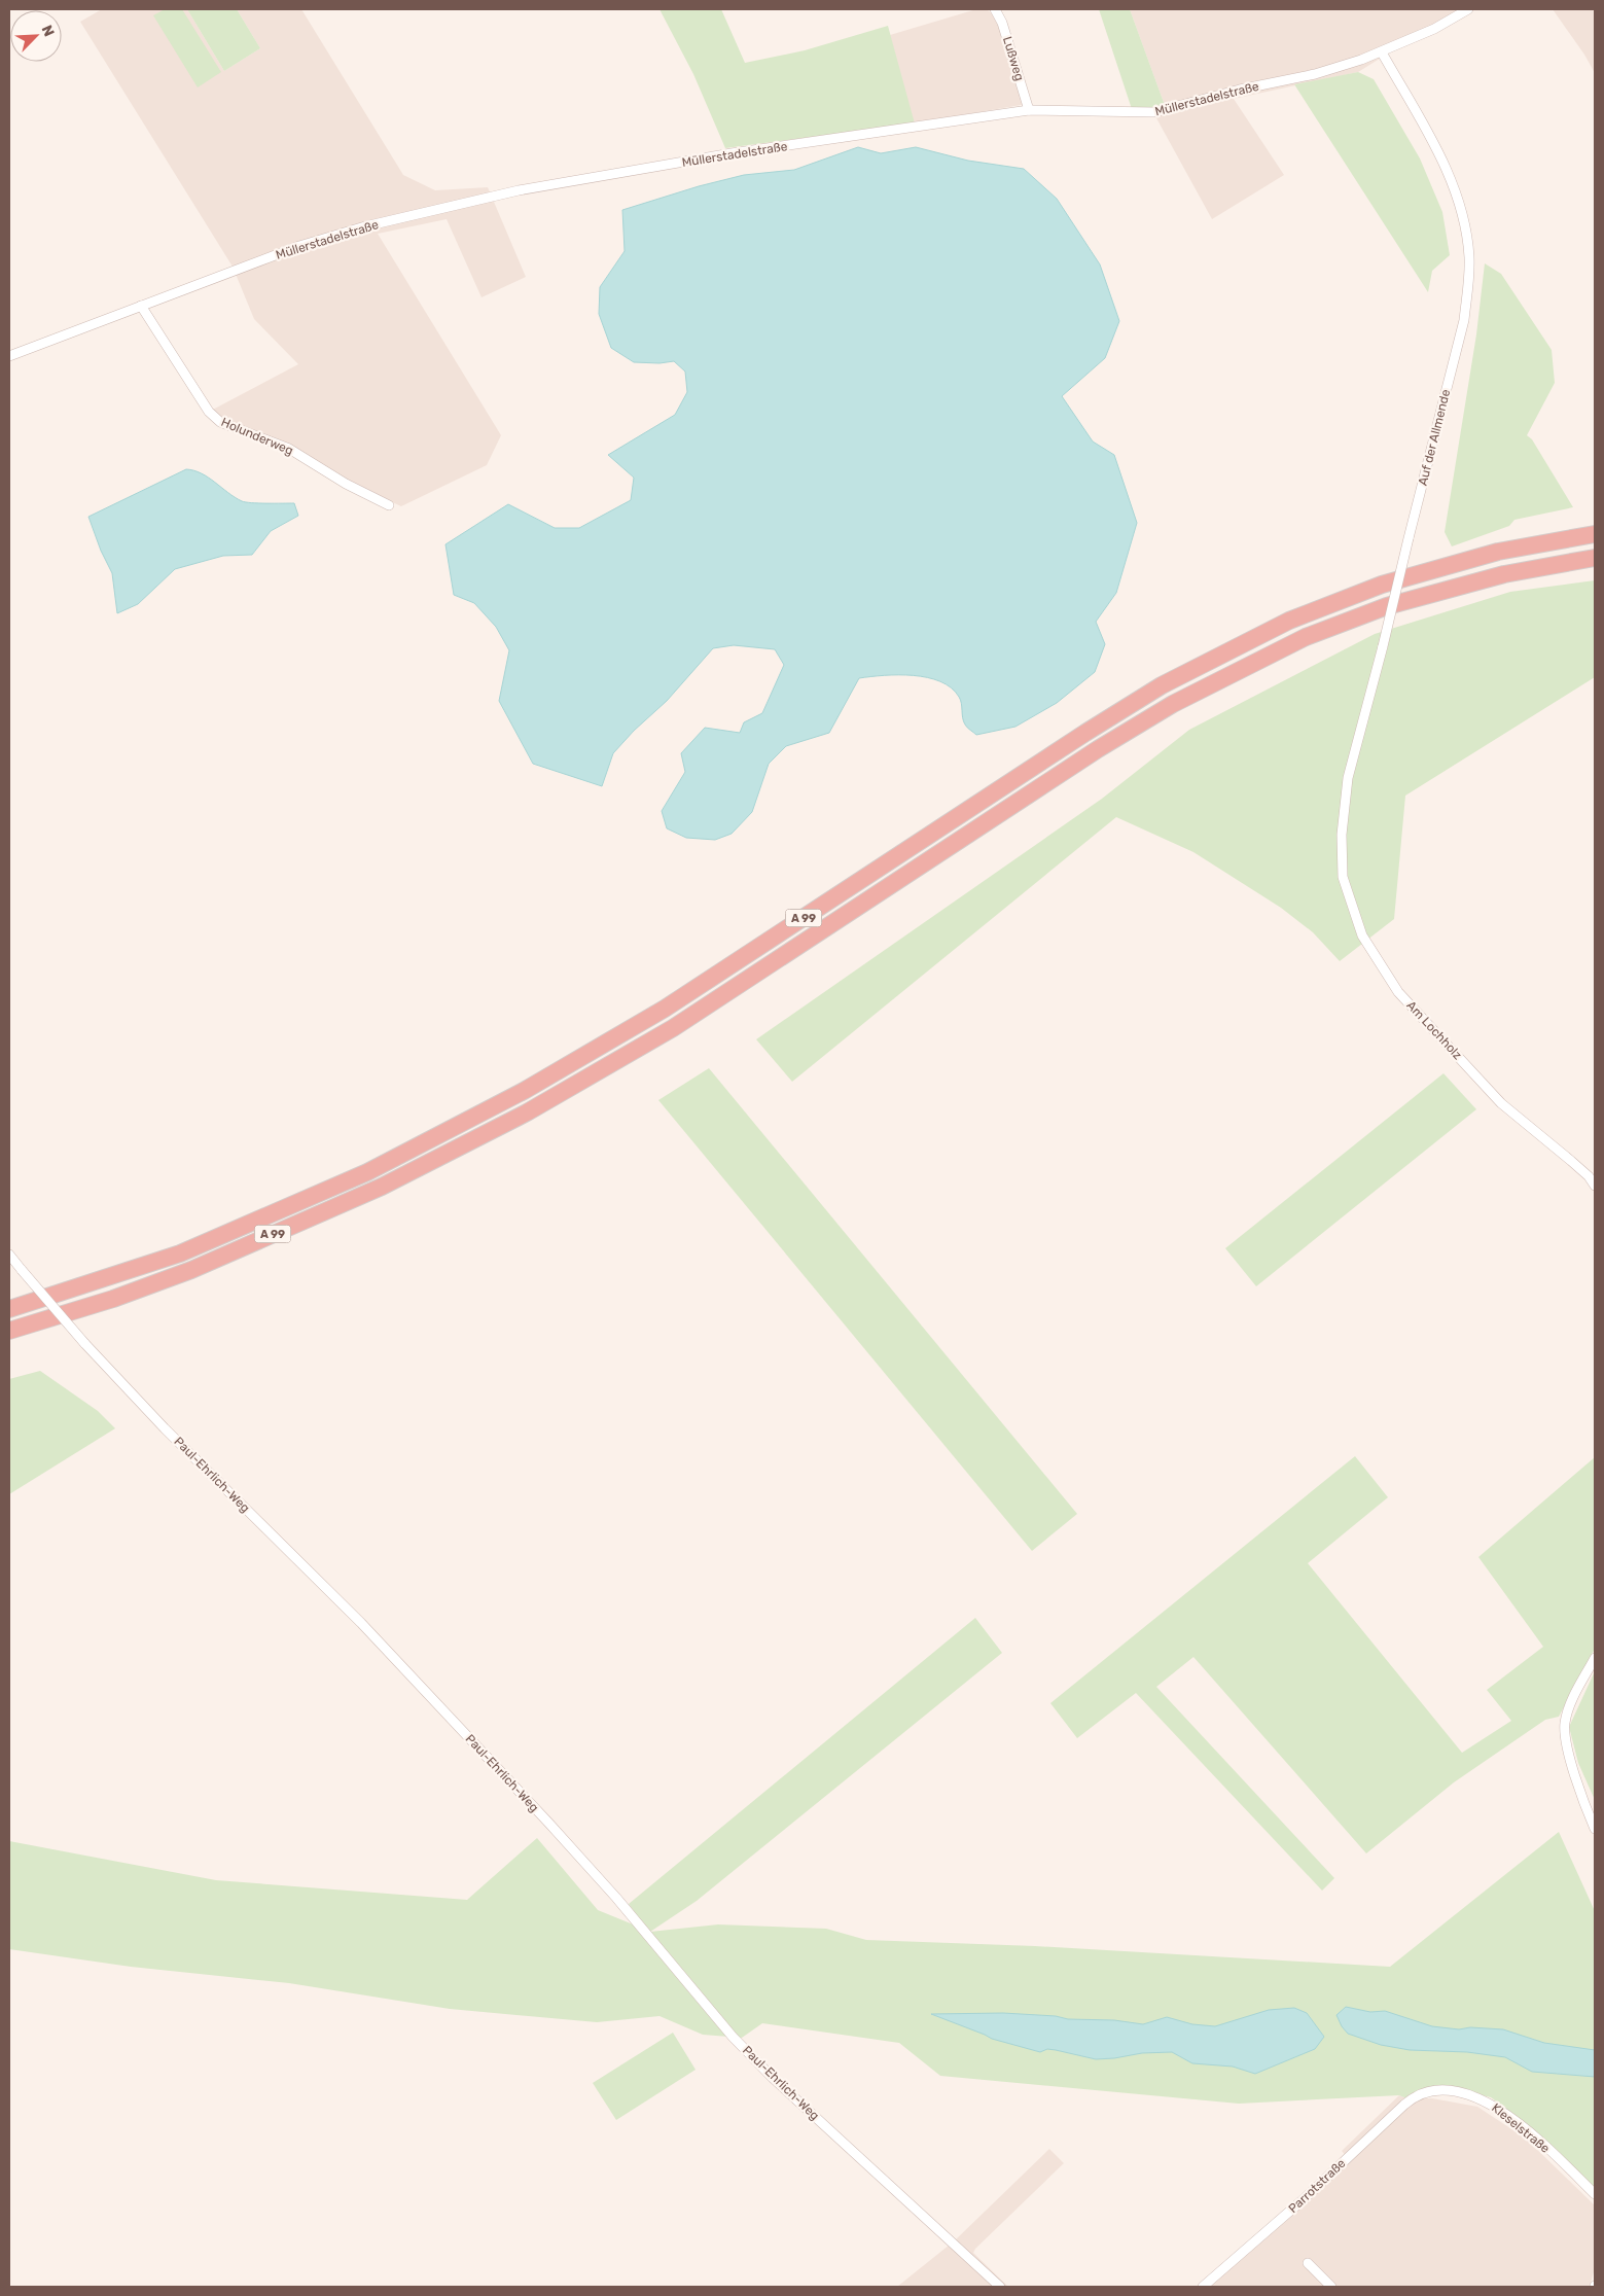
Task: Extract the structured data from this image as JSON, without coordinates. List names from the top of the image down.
{
  "streets": {
    "highway": ["A 99"],
    "street": [
      "Lußweg",
      "Müllerstadelstraße",
      "Holunderweg",
      "Auf der Allmende",
      "Am Lochholz",
      "Paul-Ehrlich-Weg",
      "Kleselstraße",
      "Parrotstraße"
    ]
  },
  "crossings": [
    ["Lußweg", "Müllerstadelstraße"],
    ["Müllerstadelstraße", "Holunderweg"],
    ["Müllerstadelstraße", "Auf der Allmende"],
    ["Auf der Allmende", "Am Lochholz"],
    ["Kleselstraße", "Parrotstraße"]
  ],
  "north": "top right"
}
